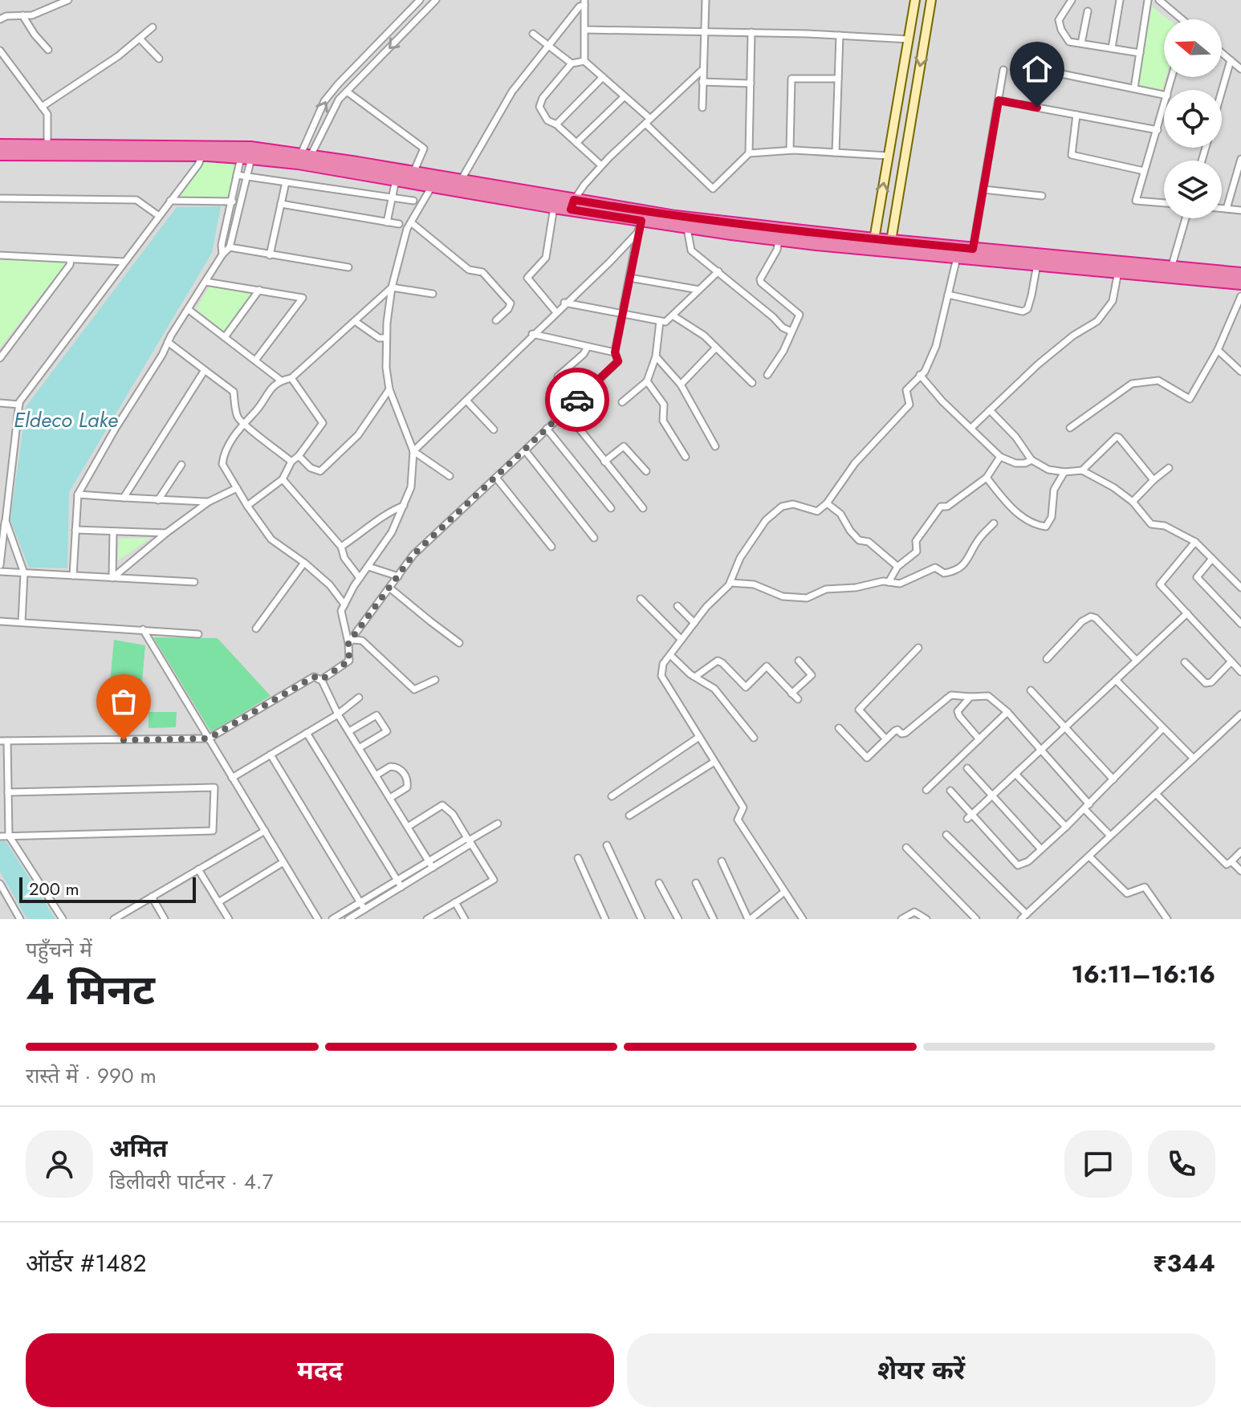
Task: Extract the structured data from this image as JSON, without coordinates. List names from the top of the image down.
{
  "water": ["Eldeco Lake"],
  "scale_bar": "200 m",
  "north": "left",
  "page": {
    "scale": "200 m",
    "heading": ["4 मिनट", "पहुँचने में", "16:11–16:16"],
    "panel": [
      "अमित",
      "डिलीवरी पार्टनर · 4.7",
      "ऑर्डर #1482",
      "₹344"
    ],
    "bar": "रास्ते में · 990 m",
    "buttons": ["मदद", "शेयर करें"]
  }
}
